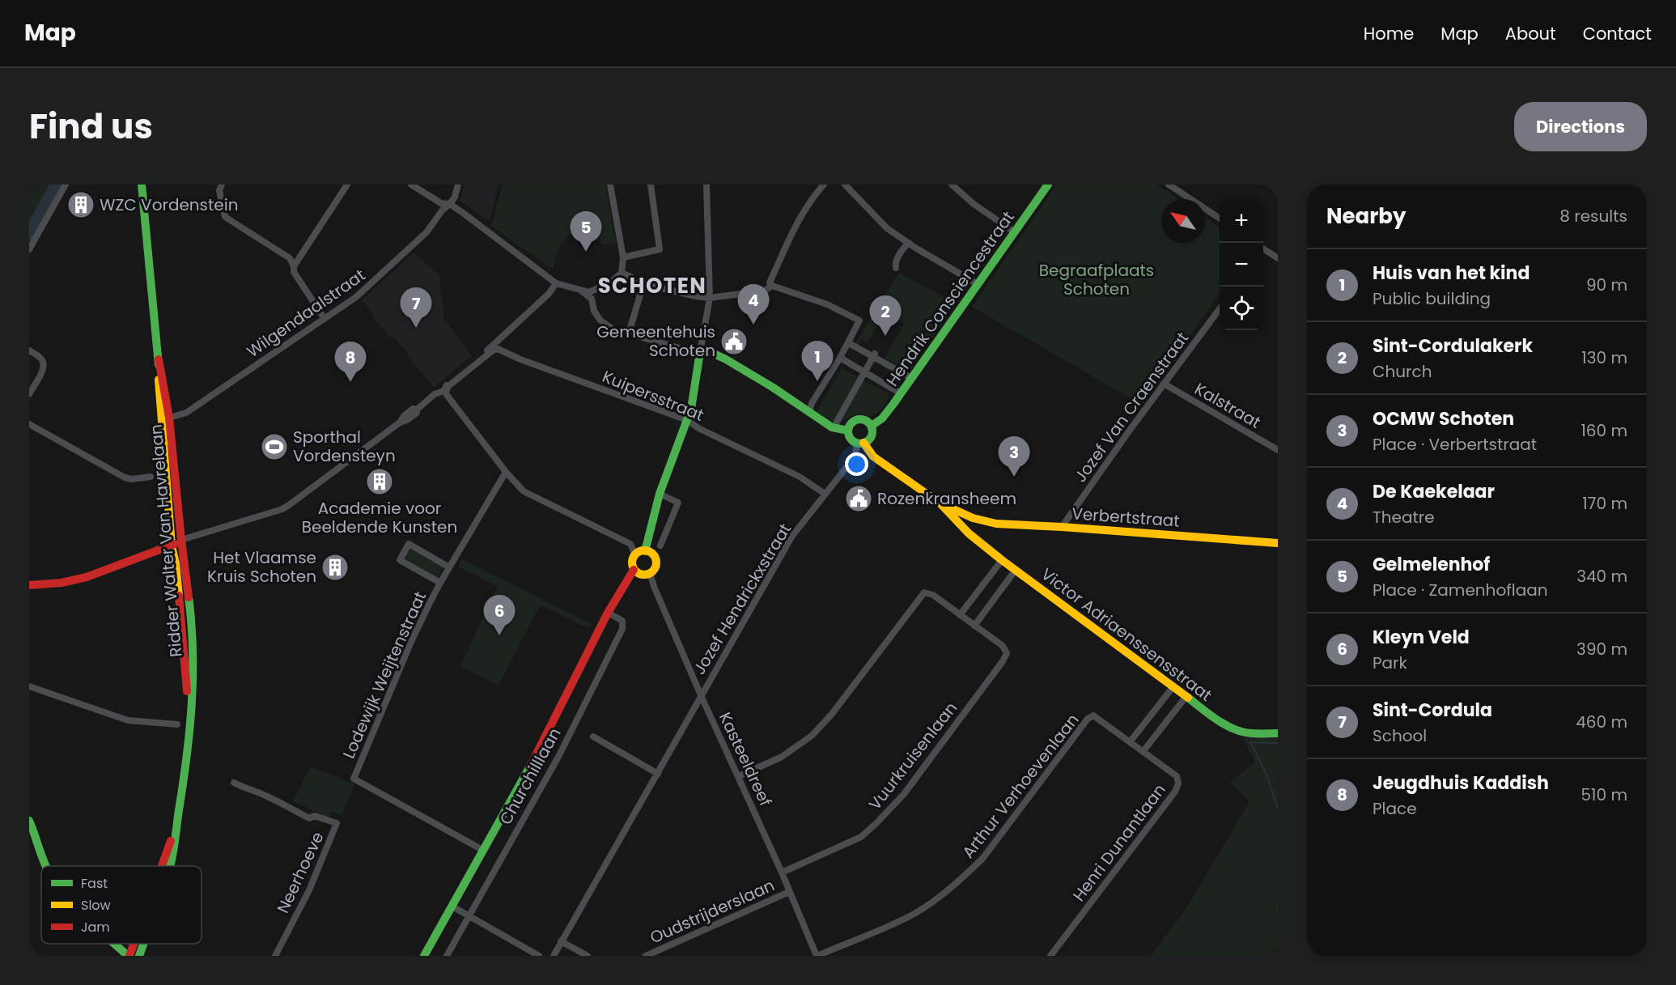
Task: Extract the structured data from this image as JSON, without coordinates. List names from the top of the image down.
{
  "streets": {
    "street": [
      "Hendrik Consciencestraat",
      "Wilgendaalstraat",
      "Kuipersstraat",
      "Kalstraat",
      "Jozef Van Craenstraat",
      "Verbertstraat",
      "Ridder Walter Van Havrelaan",
      "Jozef Hendrickxstraat",
      "Victor Adriaenssensstraat",
      "Lodewijk Weijtenstraat",
      "Vuurkruisenlaan",
      "Kasteeldreef",
      "Churchilllaan",
      "Arthur Verhoevenlaan",
      "Henri Dunantlaan",
      "Neerhoeve",
      "Oudstrijderslaan"
    ]
  },
  "crossings": [
    ["Hendrik Consciencestraat", "Verbertstraat"],
    ["Hendrik Consciencestraat", "Jozef Hendrickxstraat"],
    ["Wilgendaalstraat", "Ridder Walter Van Havrelaan"],
    ["Kuipersstraat", "Jozef Hendrickxstraat"],
    ["Kuipersstraat", "Lodewijk Weijtenstraat"],
    ["Kalstraat", "Jozef Van Craenstraat"],
    ["Jozef Van Craenstraat", "Verbertstraat"],
    ["Verbertstraat", "Jozef Hendrickxstraat"],
    ["Verbertstraat", "Victor Adriaenssensstraat"],
    ["Jozef Hendrickxstraat", "Kasteeldreef"],
    ["Lodewijk Weijtenstraat", "Churchilllaan"],
    ["Vuurkruisenlaan", "Kasteeldreef"],
    ["Kasteeldreef", "Churchilllaan"],
    ["Kasteeldreef", "Arthur Verhoevenlaan"],
    ["Kasteeldreef", "Oudstrijderslaan"],
    ["Arthur Verhoevenlaan", "Henri Dunantlaan"]
  ],
  "districts": ["SCHOTEN"],
  "parks": ["Begraafplaats Schoten"],
  "places": {
    "building": ["WZC Vordenstein", "Academie voor Beeldende Kunsten", "Het Vlaamse Kruis Schoten"],
    "public building": ["Gemeentehuis Schoten", "Rozenkransheem"],
    "sports": ["Sporthal Vordensteyn"]
  },
  "legend": ["Fast", "Slow", "Jam"],
  "north": "top left",
  "page": {
    "header": "Map",
    "nav": [
      "Home",
      "Map",
      "About",
      "Contact"
    ],
    "title": "Find us",
    "buttons": "Directions",
    "heading": ["Nearby", "8 results"],
    "map_buttons": ["+", "−"],
    "pins": [
      "5",
      "4",
      "7",
      "2",
      "1",
      "8",
      "3",
      "6"
    ],
    "list": [
      {
        "mark": "1",
        "name": "Huis van het kind",
        "note": "Public building",
        "value": "90 m"
      },
      {
        "mark": "2",
        "name": "Sint-Cordulakerk",
        "note": "Church",
        "value": "130 m"
      },
      {
        "mark": "3",
        "name": "OCMW Schoten",
        "note": "Place · Verbertstraat",
        "value": "160 m"
      },
      {
        "mark": "4",
        "name": "De Kaekelaar",
        "note": "Theatre",
        "value": "170 m"
      },
      {
        "mark": "5",
        "name": "Gelmelenhof",
        "note": "Place · Zamenhoflaan",
        "value": "340 m"
      },
      {
        "mark": "6",
        "name": "Kleyn Veld",
        "note": "Park",
        "value": "390 m"
      },
      {
        "mark": "7",
        "name": "Sint-Cordula",
        "note": "School",
        "value": "460 m"
      },
      {
        "mark": "8",
        "name": "Jeugdhuis Kaddish",
        "note": "Place",
        "value": "510 m"
      }
    ]
  }
}
